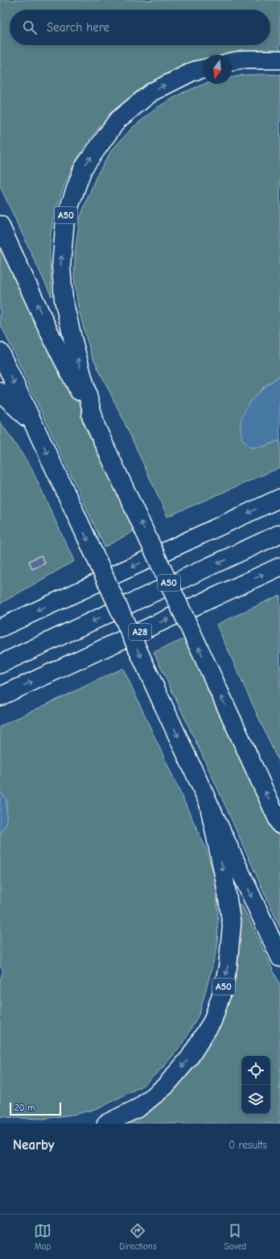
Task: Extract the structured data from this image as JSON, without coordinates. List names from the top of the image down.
{
  "streets": {
    "highway": ["A50", "A28"]
  },
  "scale_bar": "20 m",
  "north": "bottom",
  "page": {
    "search": "Search here",
    "scale": "20 m",
    "heading": ["Nearby", "0 results"],
    "nav": ["Map", "Directions", "Saved"]
  }
}
